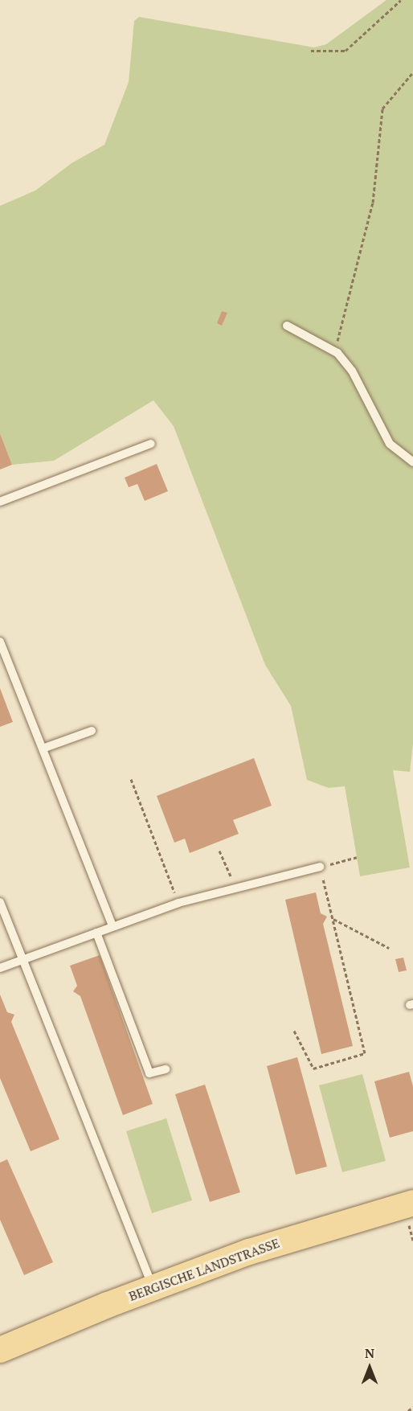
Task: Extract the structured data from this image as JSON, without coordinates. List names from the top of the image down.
{
  "streets": {
    "main road": ["BERGISCHE LANDSTRASSE"]
  },
  "north": "top"
}
